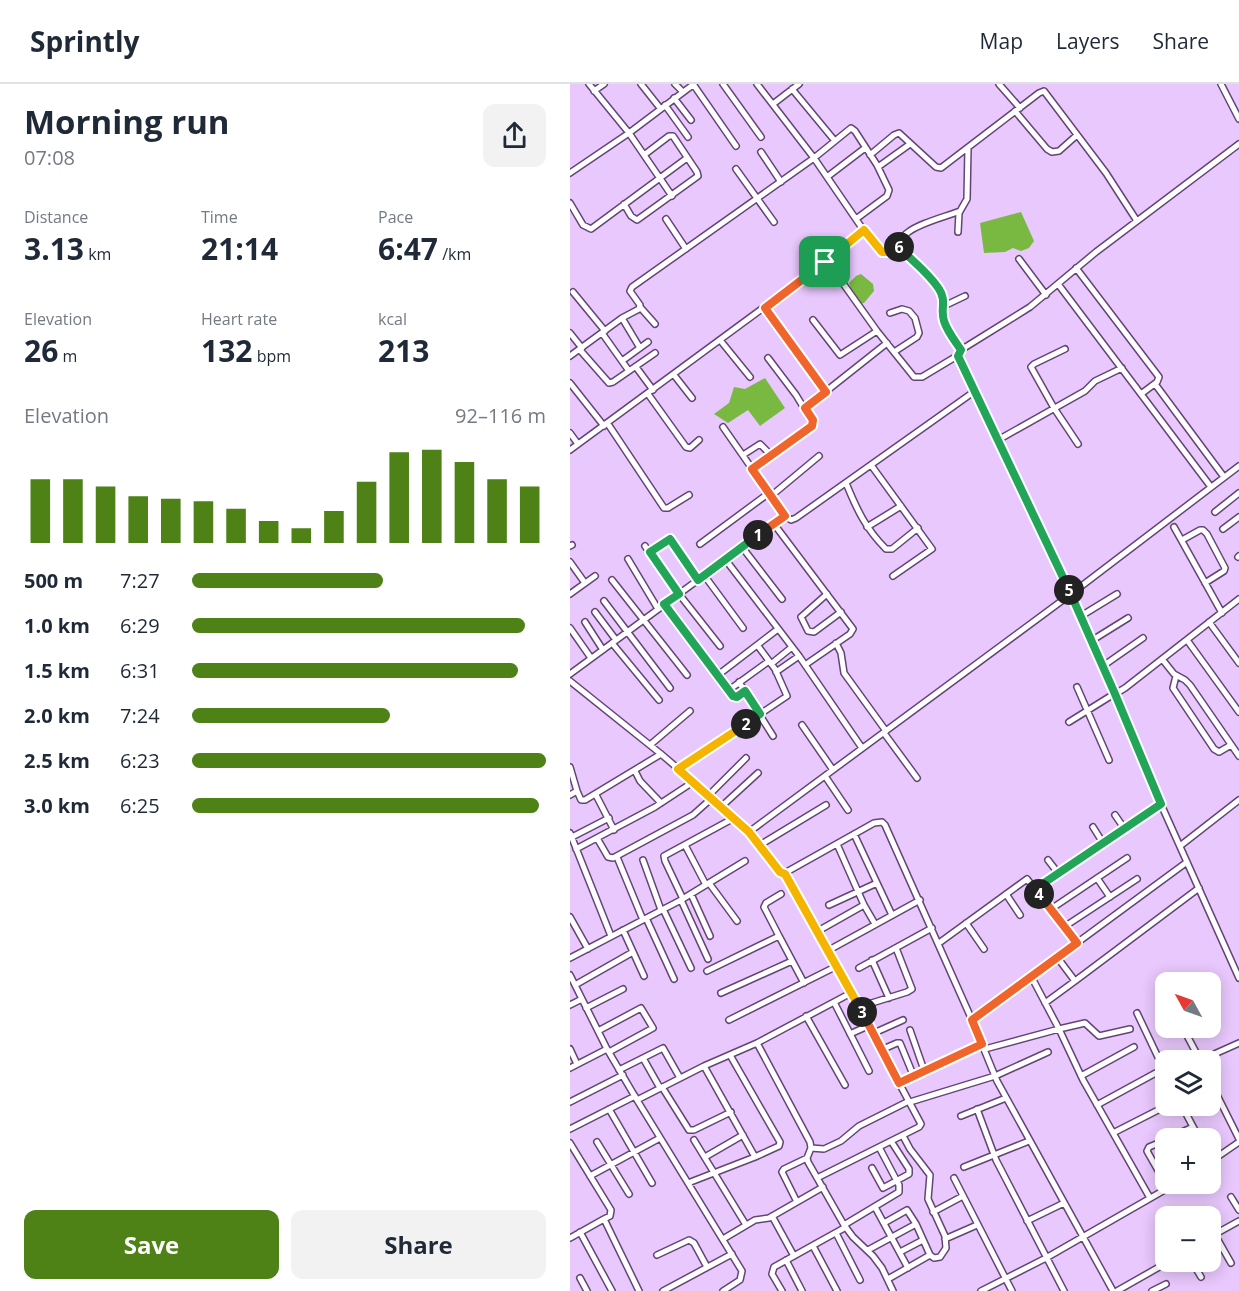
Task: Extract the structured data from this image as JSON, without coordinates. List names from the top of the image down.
{
  "north": "top left",
  "page": {
    "header": "Sprintly",
    "nav": ["Map", "Layers", "Share"],
    "heading": ["Morning run", "07:08"],
    "stats": [
      ["Distance", "3.13 km"],
      ["Time", "21:14"],
      ["Pace", "6:47 /km"],
      ["Elevation", "26 m"],
      ["Heart rate", "132 bpm"],
      ["kcal", "213"]
    ],
    "pins": [
      "6",
      "1",
      "5",
      "2",
      "4",
      "3"
    ],
    "chart": ["Elevation", "92–116 m"],
    "list": [
      {
        "name": "500 m",
        "note": "7:27"
      },
      {
        "name": "1.0 km",
        "note": "6:29"
      },
      {
        "name": "1.5 km",
        "note": "6:31"
      },
      {
        "name": "2.0 km",
        "note": "7:24"
      },
      {
        "name": "2.5 km",
        "note": "6:23"
      },
      {
        "name": "3.0 km",
        "note": "6:25"
      }
    ],
    "map_buttons": ["+", "−"],
    "buttons": ["Save", "Share"]
  }
}
